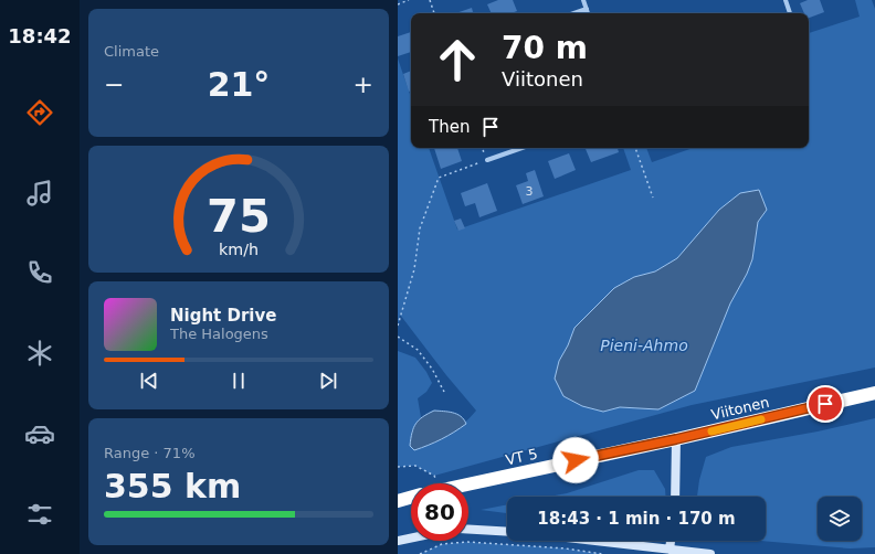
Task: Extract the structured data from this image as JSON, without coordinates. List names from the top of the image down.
{
  "streets": {
    "highway": ["Viitonen", "VT 5"]
  },
  "crossings": [
    ["Viitonen", "VT 5"]
  ],
  "water": ["Pieni-Ahmo"],
  "house_numbers": ["3"],
  "page": {
    "tabs": "18:42",
    "tile": [
      "Climate",
      ["Range · 71%", "355 km"]
    ],
    "turn": ["70 m", "Viitonen"],
    "heat": ["−", "21°", "+"],
    "then": "Then",
    "song": ["Night Drive", "The Halogens"],
    "limit": "80",
    "trip": "18:43 · 1 min · 170 m",
    "gauge": ["75", "km/h"]
  }
}
